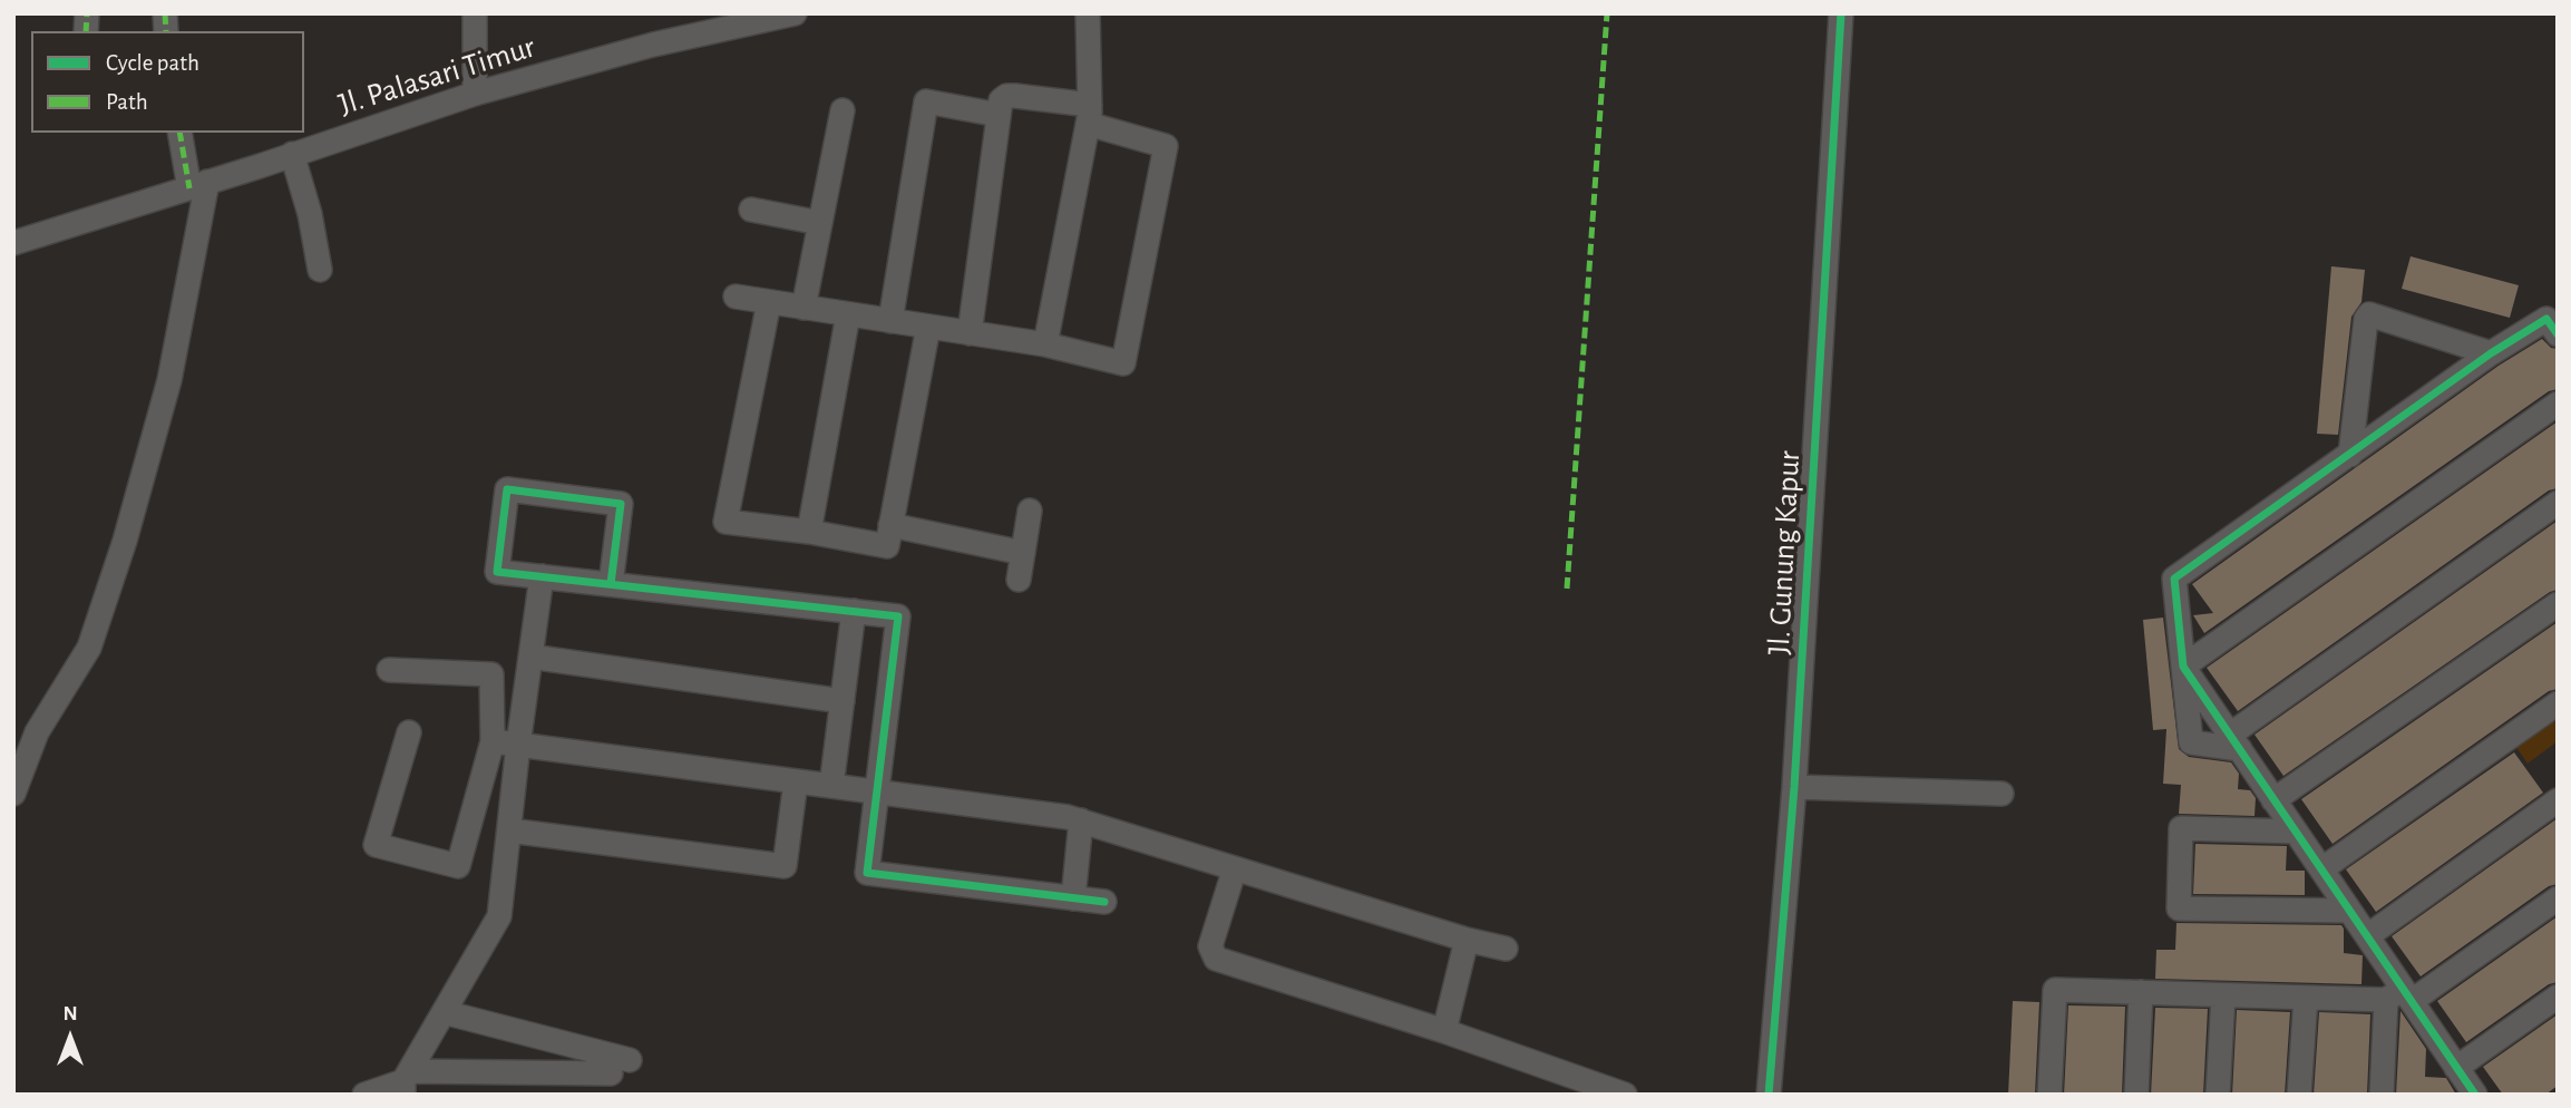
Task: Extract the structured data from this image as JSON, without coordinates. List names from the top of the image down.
{
  "streets": {
    "street": ["Jl. Palasari Timur", "Jl. Gunung Kapur"]
  },
  "legend": ["Cycle path", "Path"],
  "north": "top"
}
